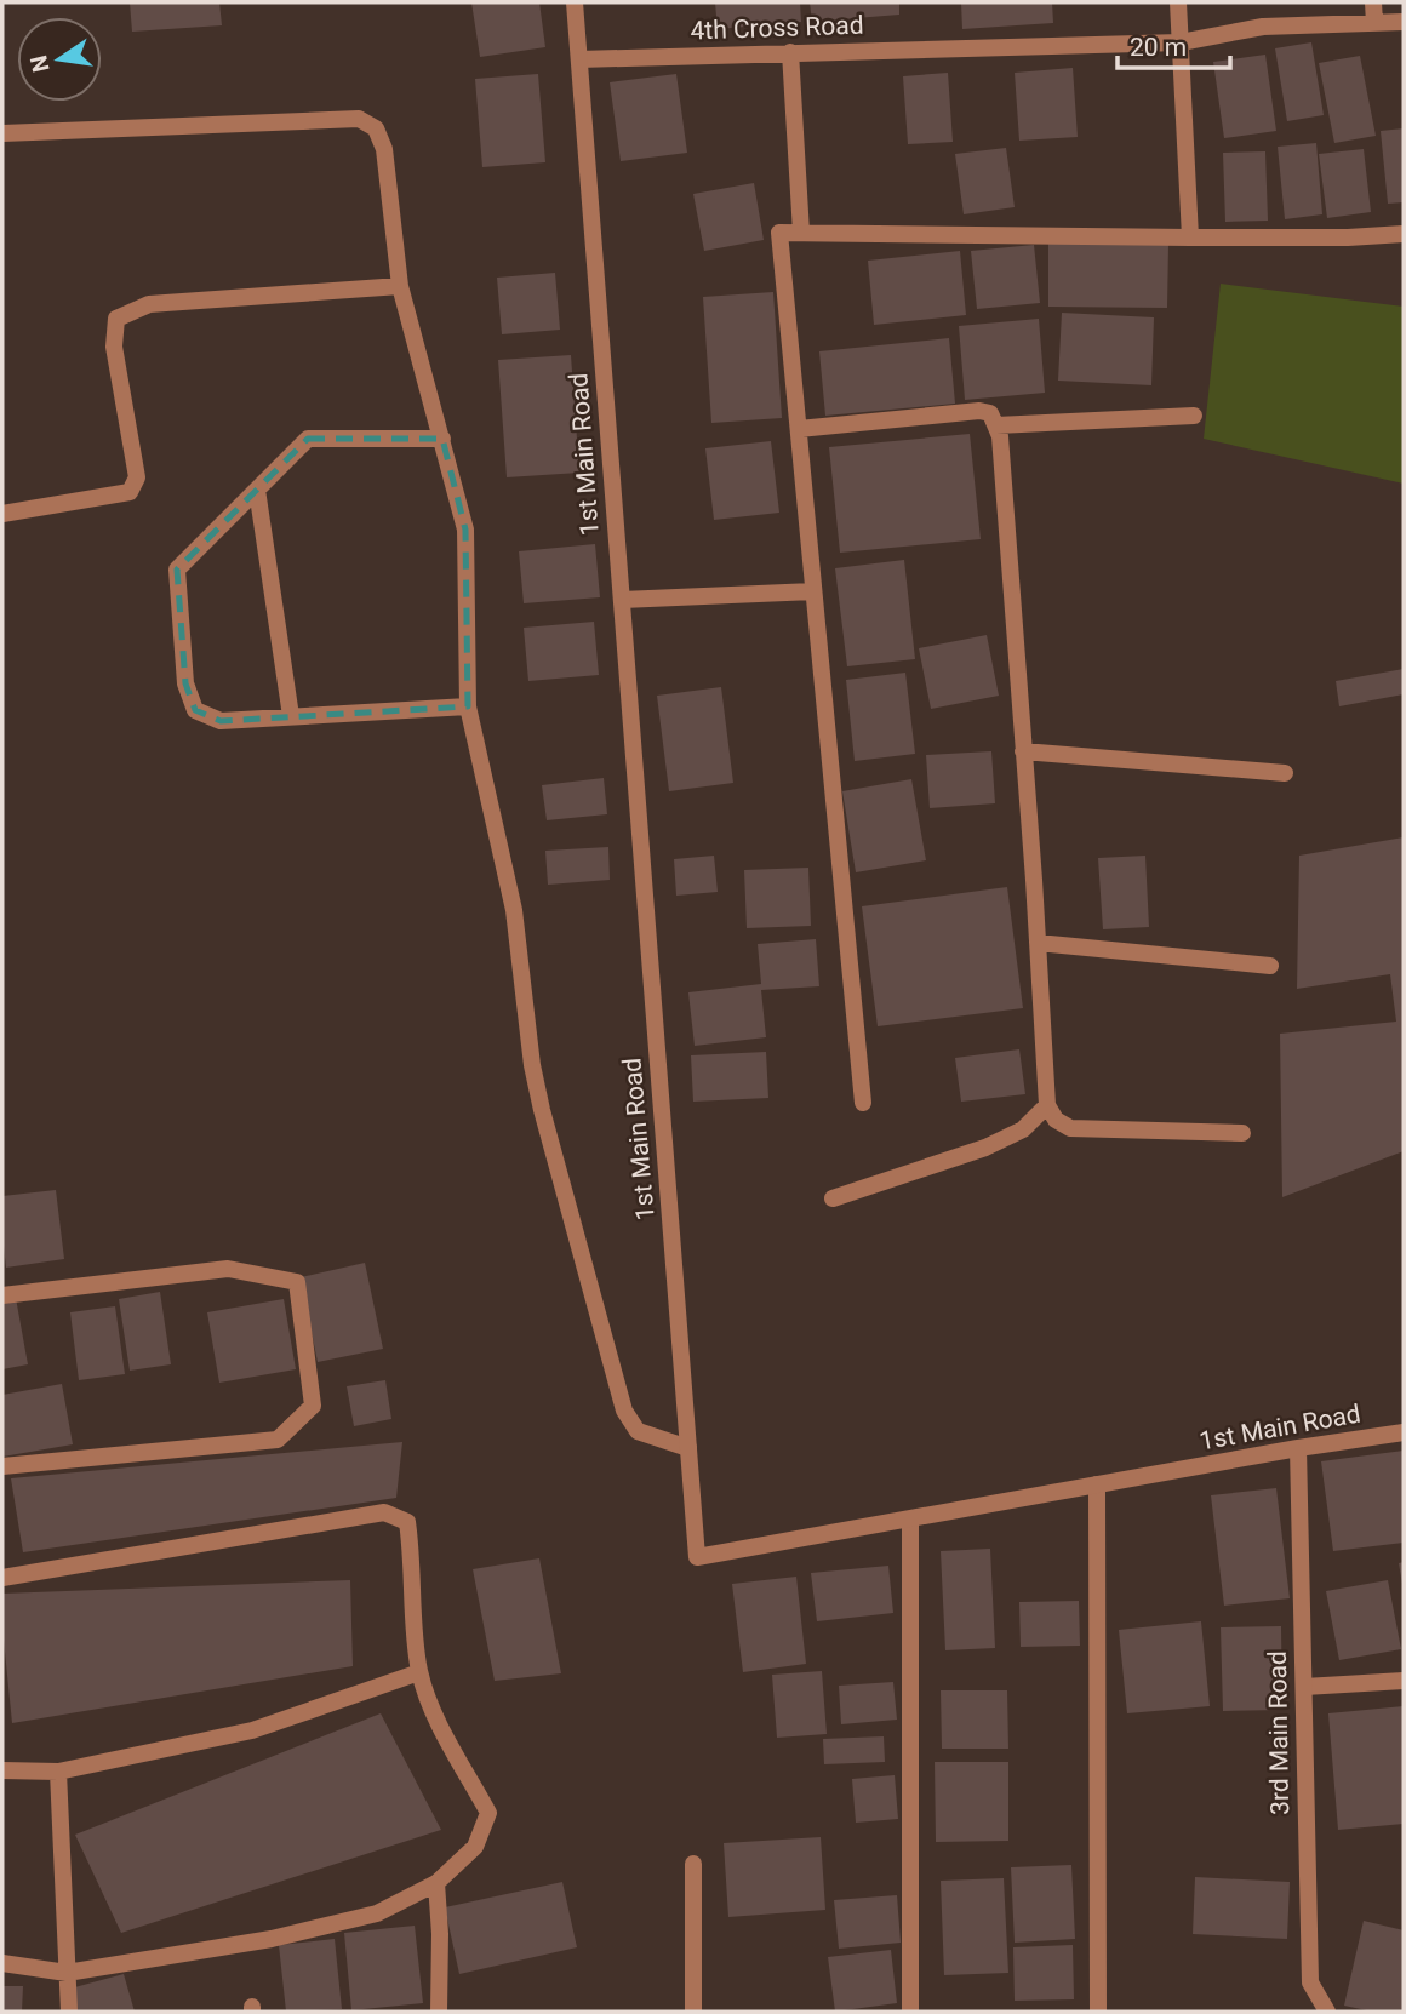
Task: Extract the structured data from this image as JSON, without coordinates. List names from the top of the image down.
{
  "streets": {
    "street": ["4th Cross Road", "1st Main Road", "3rd Main Road"]
  },
  "crossings": [
    ["4th Cross Road", "1st Main Road"],
    ["1st Main Road", "3rd Main Road"]
  ],
  "scale_bar": "20 m",
  "north": "left"
}
